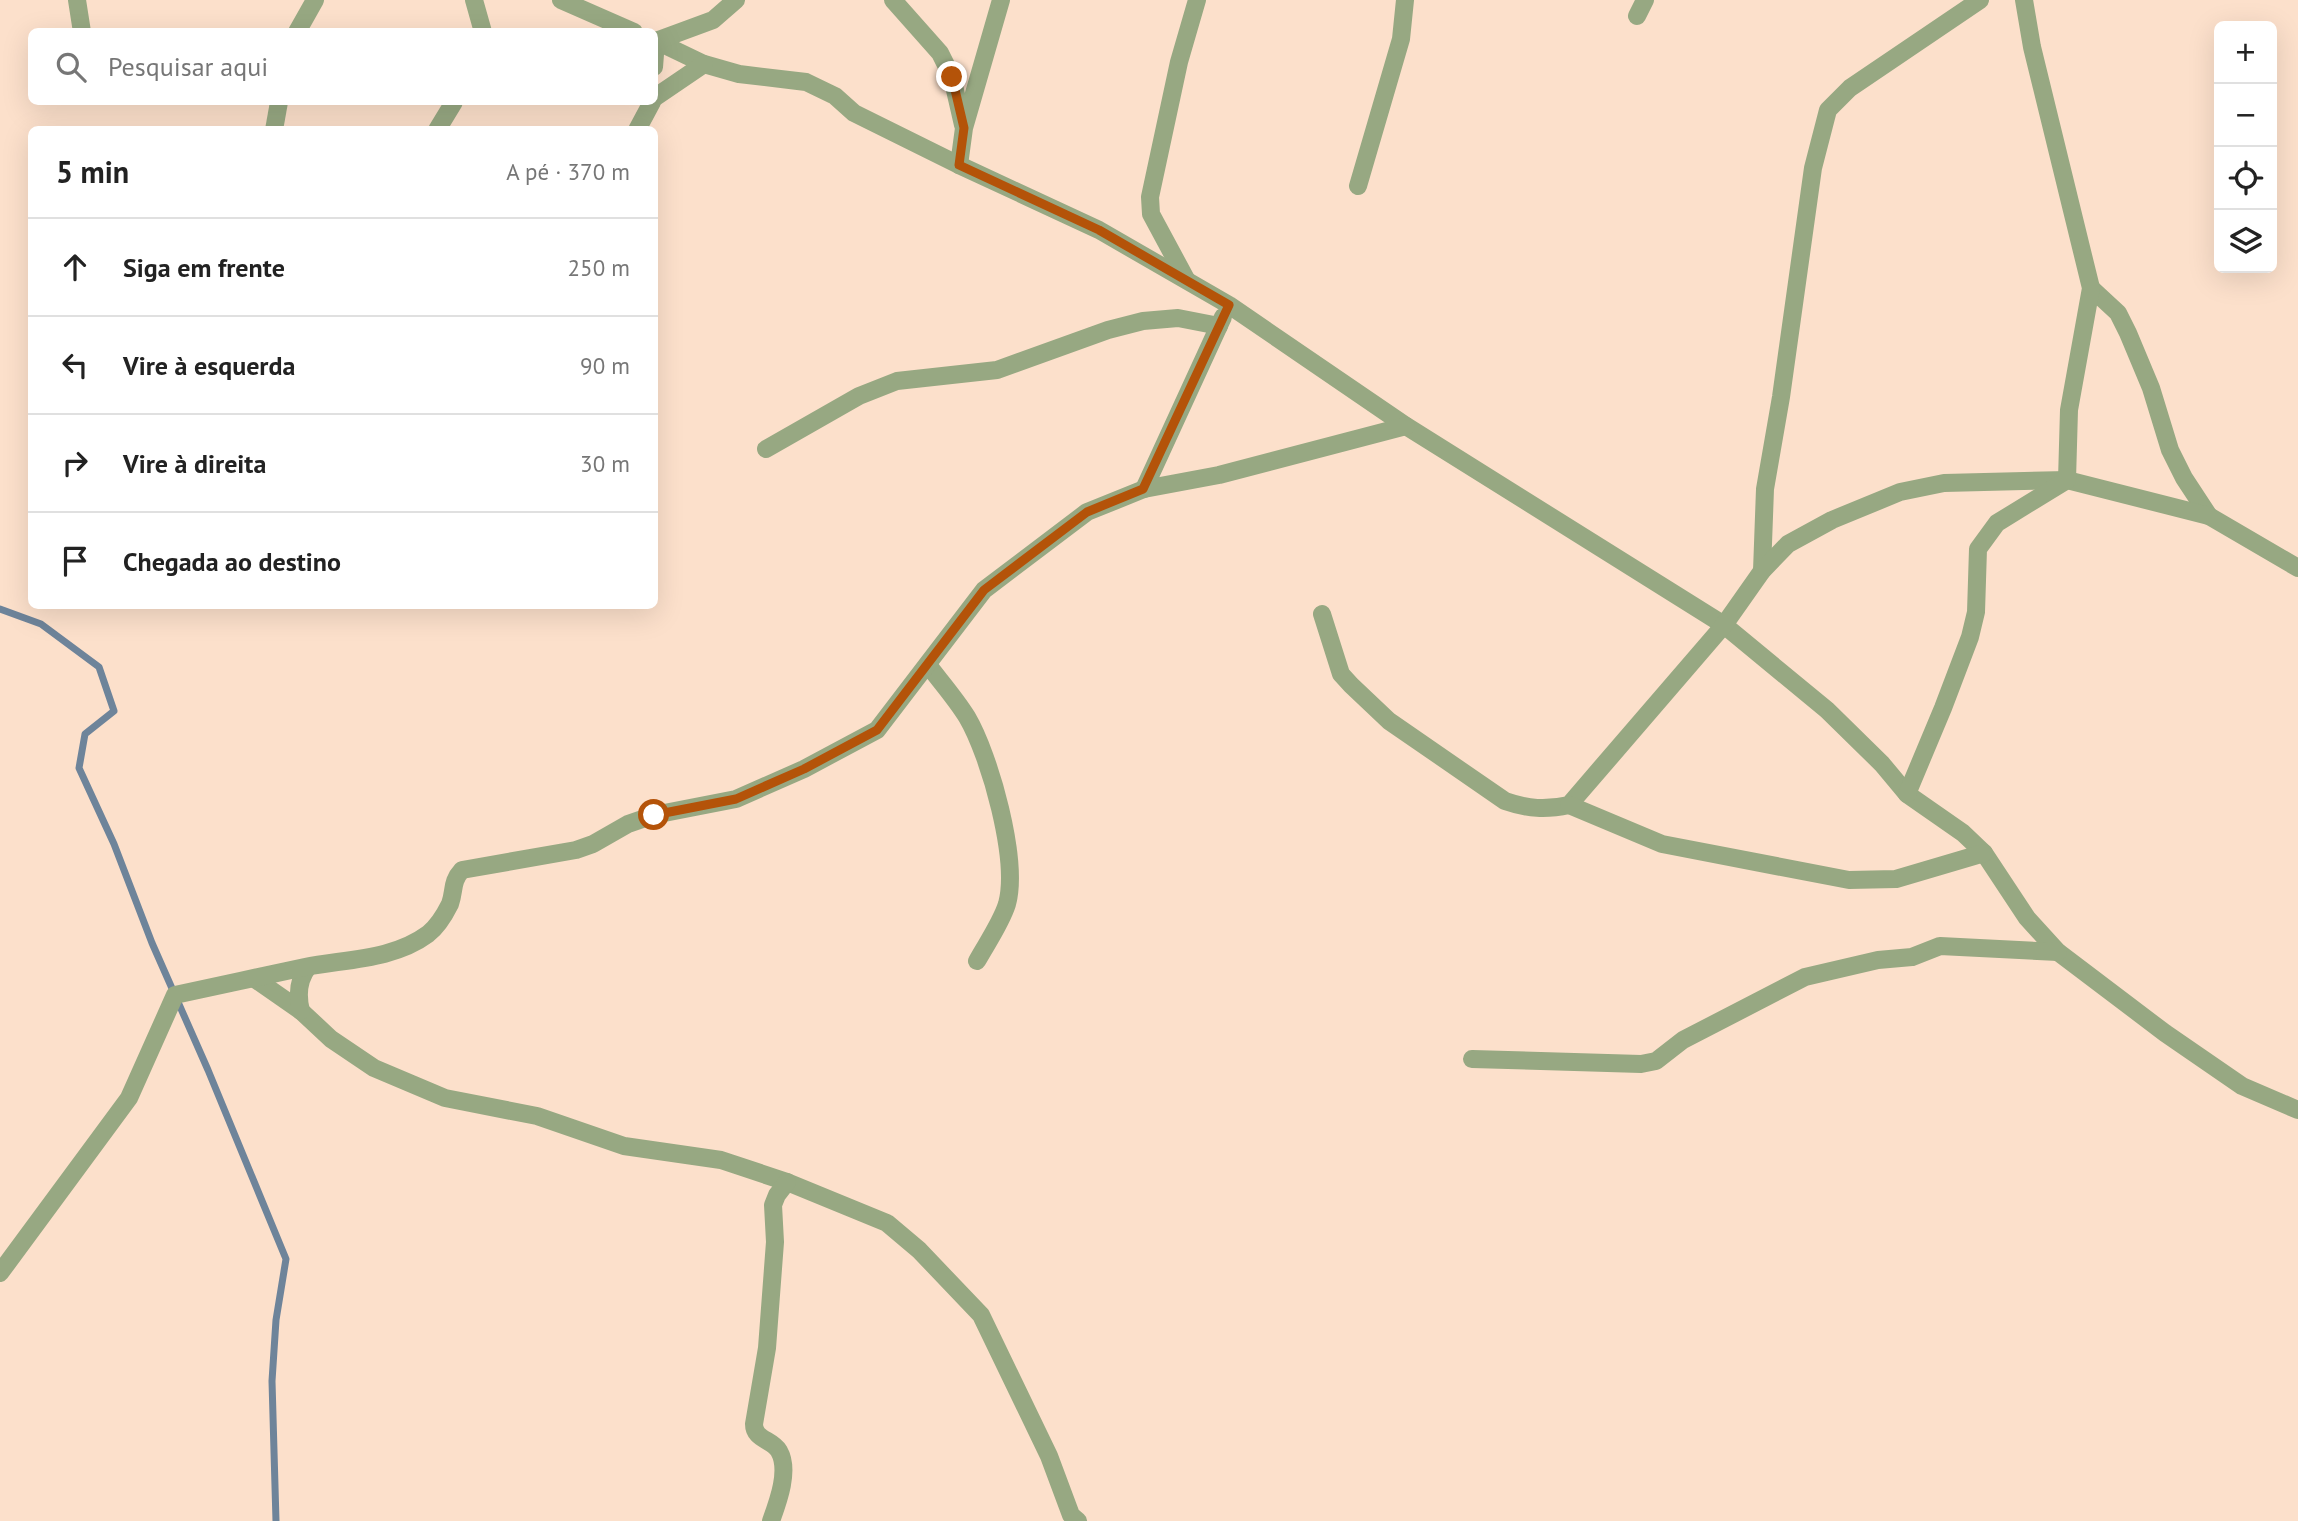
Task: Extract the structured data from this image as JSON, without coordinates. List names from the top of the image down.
{
  "page": {
    "map_buttons": ["+", "−"],
    "search": "Pesquisar aqui",
    "heading": ["5 min", "A pé · 370 m"],
    "list": [
      ["Siga em frente", "250 m"],
      ["Vire à esquerda", "90 m"],
      ["Vire à direita", "30 m"],
      "Chegada ao destino"
    ]
  }
}
